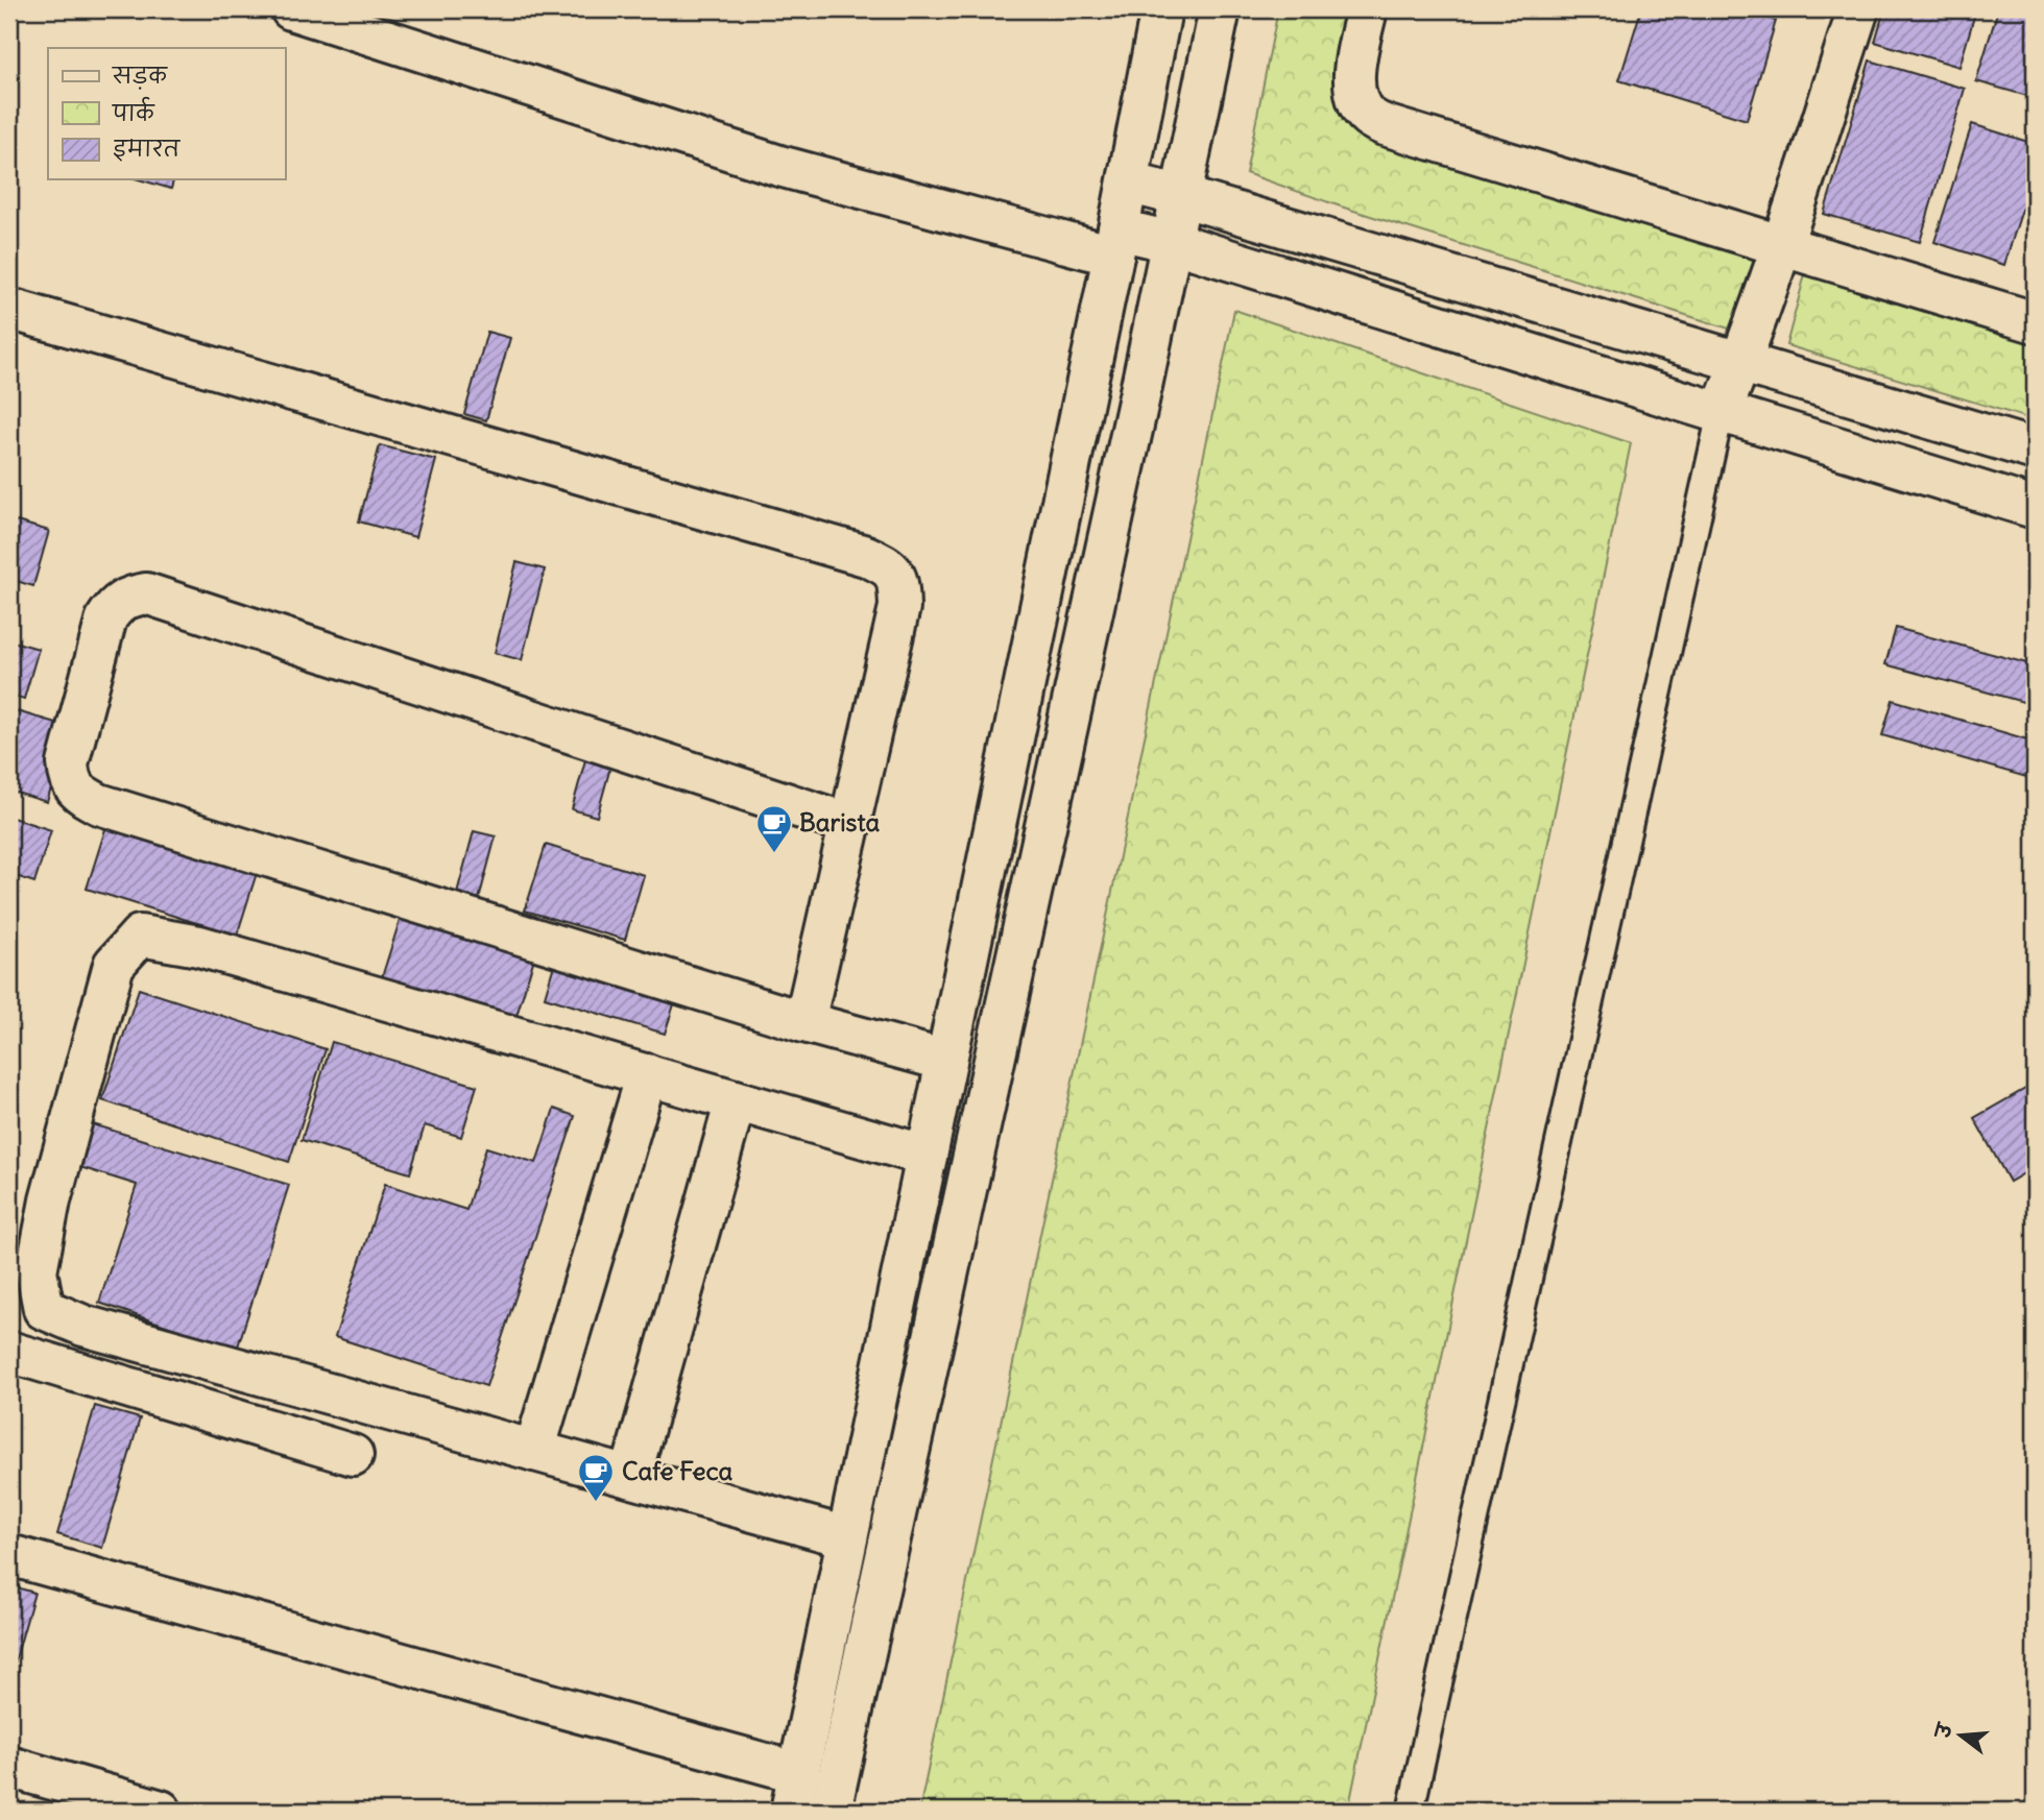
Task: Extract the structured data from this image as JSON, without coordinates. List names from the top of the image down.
{
  "places": {
    "cafe": ["Barista", "Cafe Feca"]
  },
  "legend": ["सड़क", "पार्क", "इमारत"],
  "north": "left"
}
